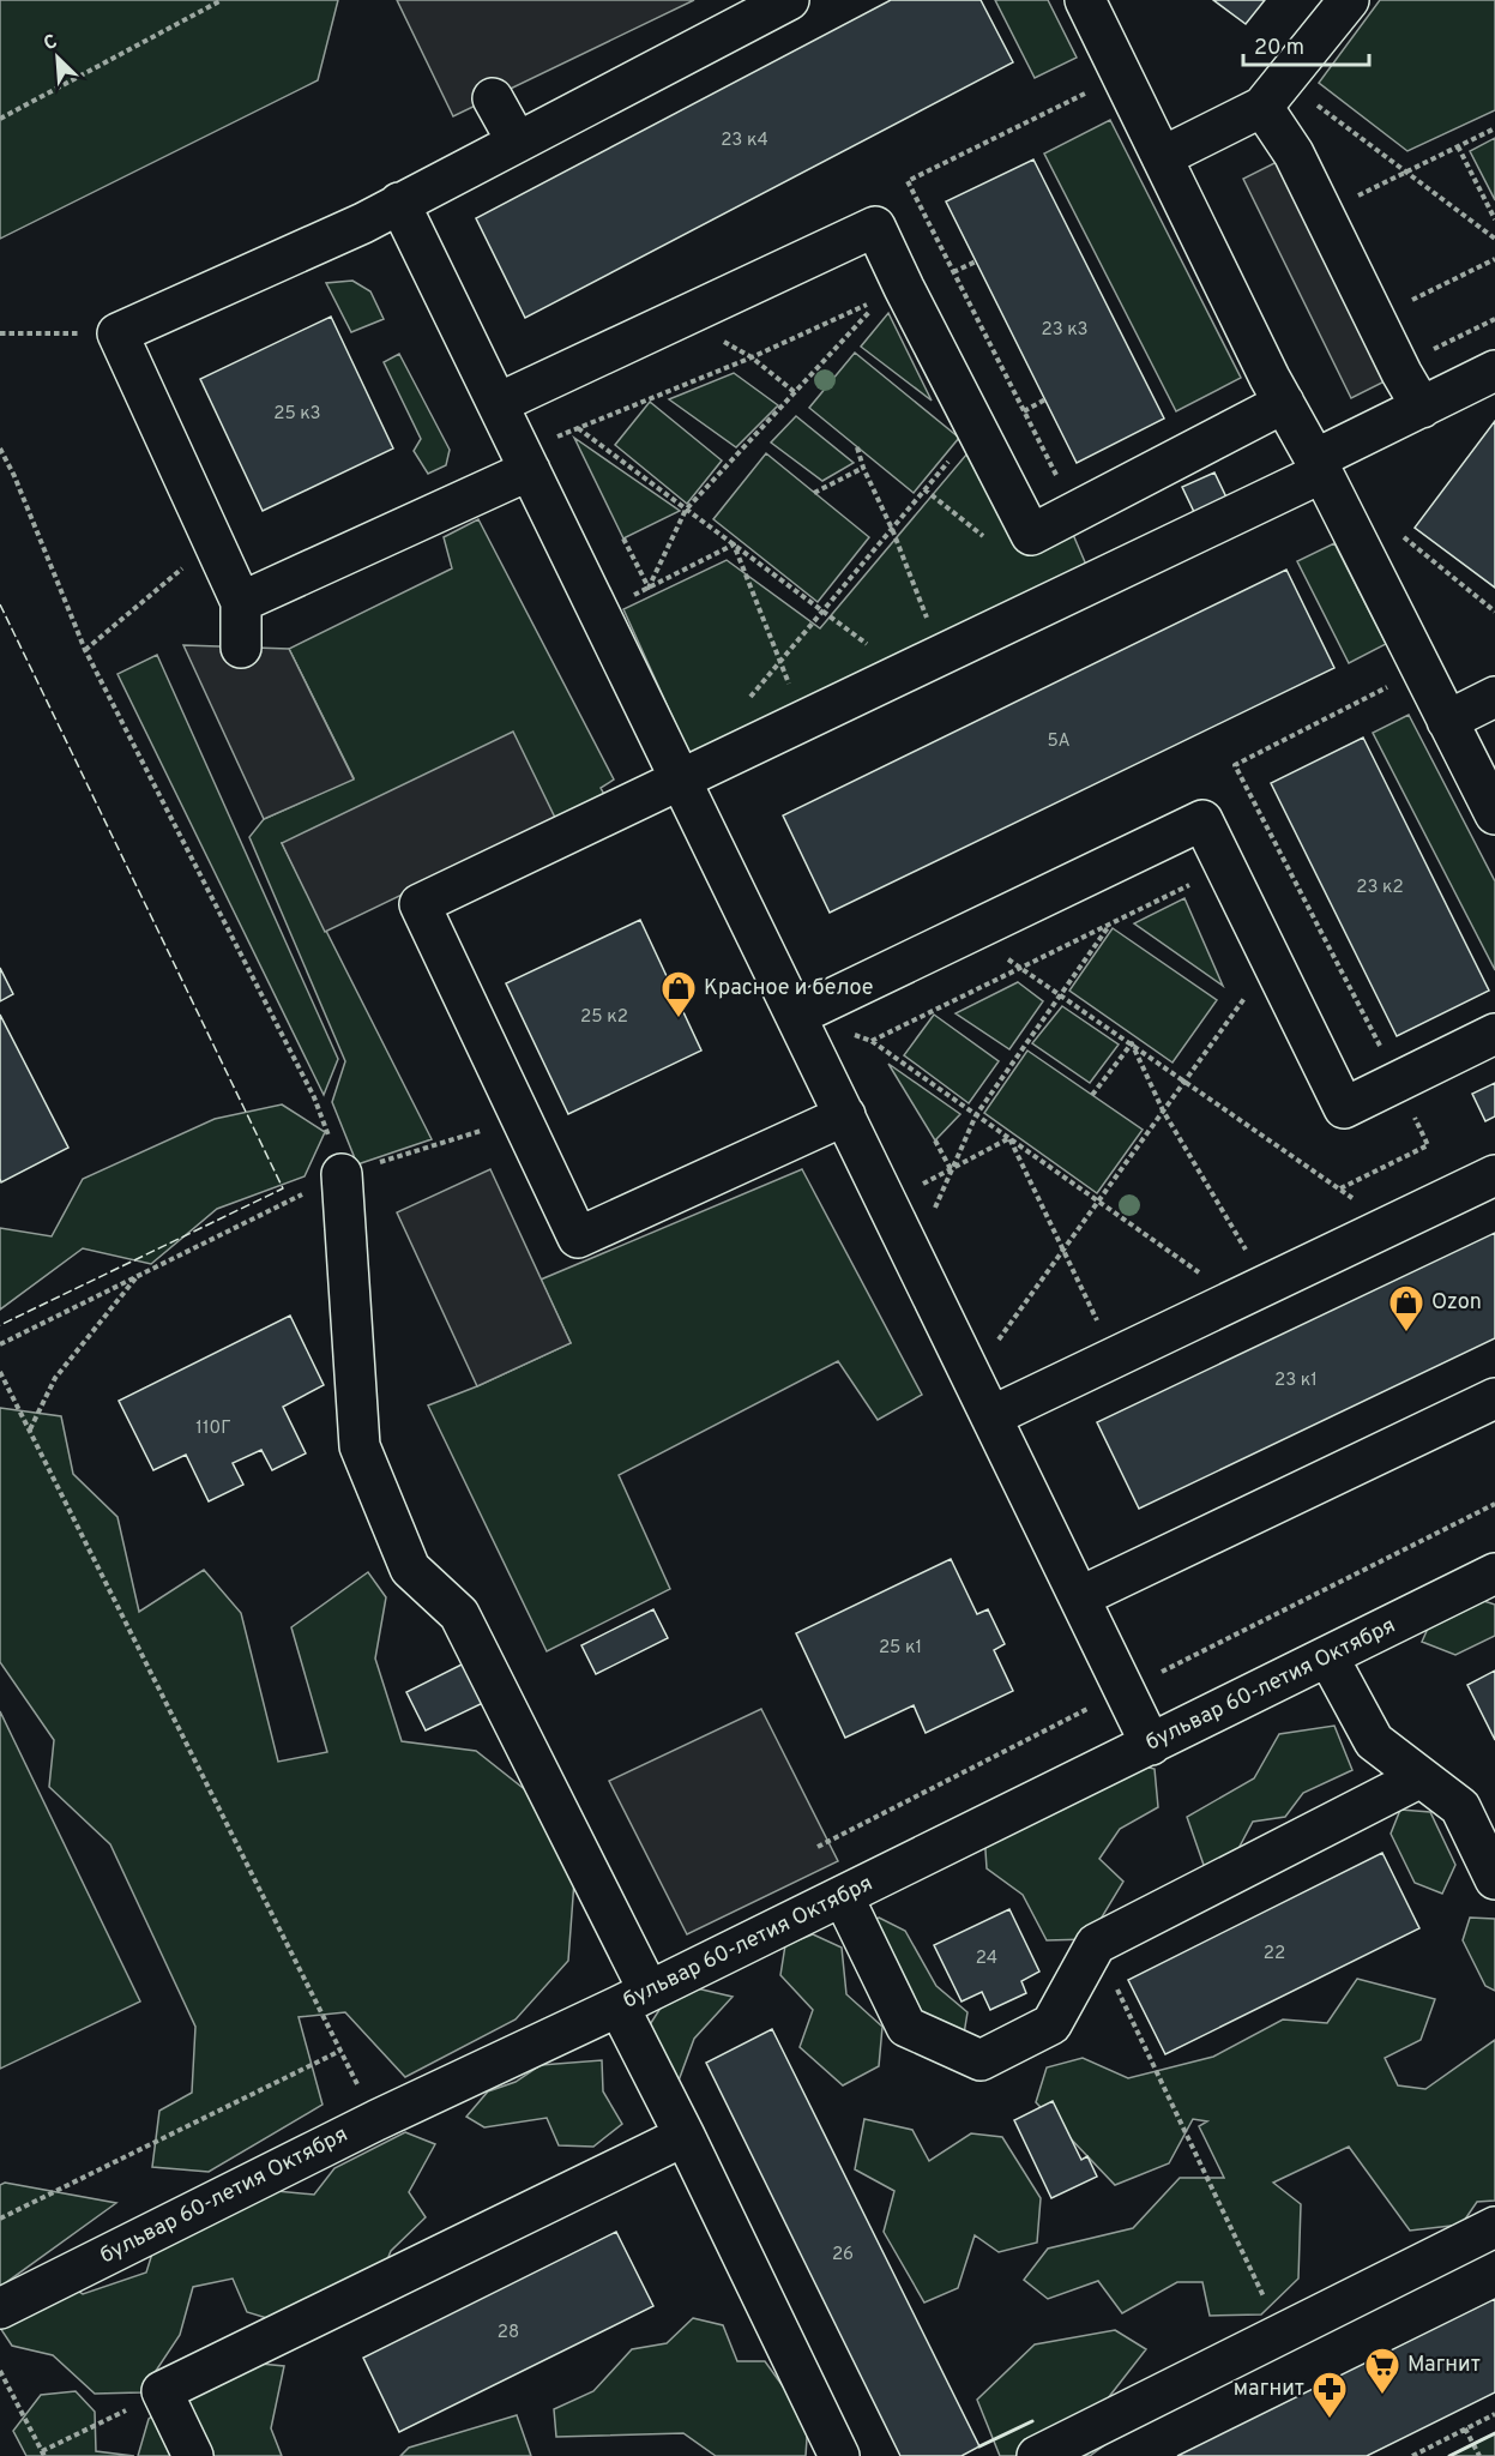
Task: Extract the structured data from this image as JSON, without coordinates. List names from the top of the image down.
{
  "streets": {
    "street": ["бульвар 60-летия Октября"]
  },
  "places": {
    "shop": ["Красное и белое", "Ozon"],
    "supermarket": ["Магнит"],
    "pharmacy": ["магнит"]
  },
  "house_numbers": [
    "23 к4",
    "23 к3",
    "25 к3",
    "5А",
    "23 к2",
    "25 к2",
    "23 к1",
    "110Г",
    "25 к1",
    "22",
    "24",
    "26",
    "28"
  ],
  "scale_bar": "20 m",
  "north": "top left"
}
